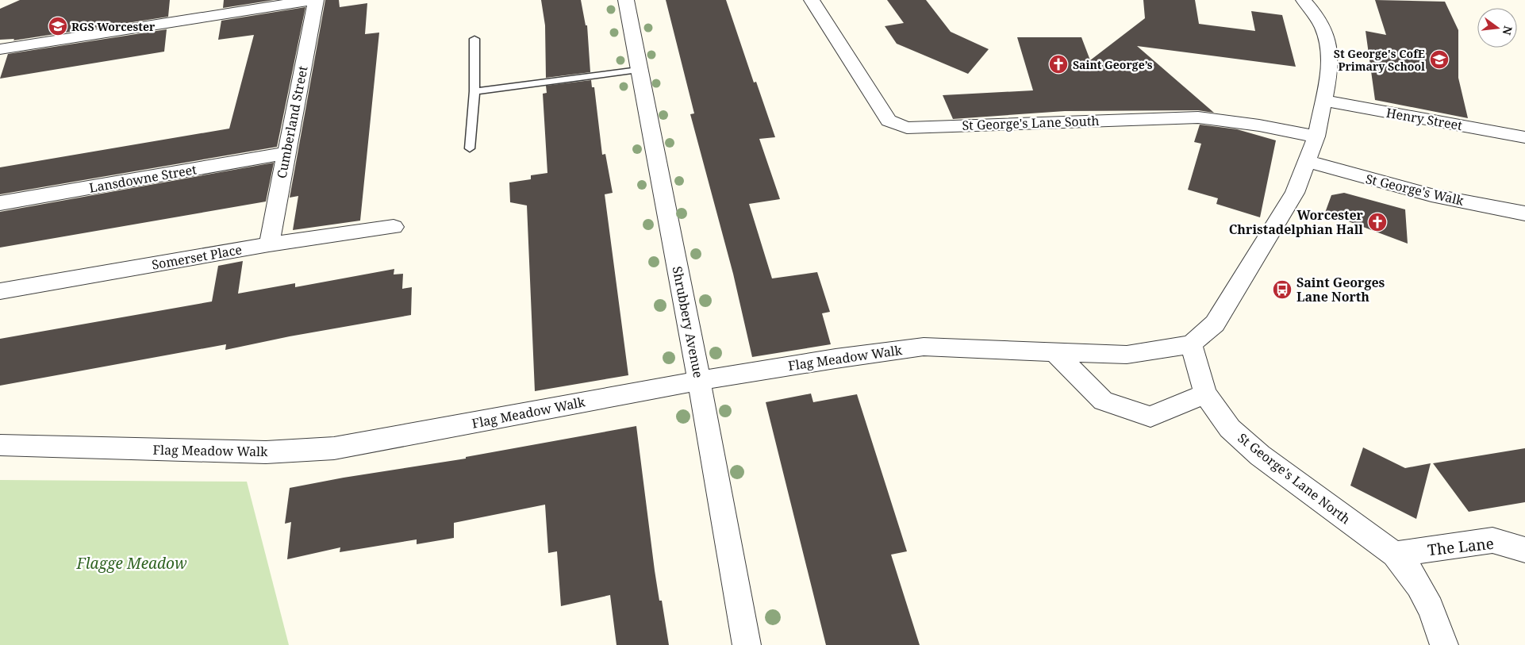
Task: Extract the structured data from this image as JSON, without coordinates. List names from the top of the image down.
{
  "streets": {
    "street": [
      "Henry Street",
      "Cumberland Street",
      "St George's Lane South",
      "Lansdowne Street",
      "St George's Walk",
      "Somerset Place",
      "Shrubbery Avenue",
      "Flag Meadow Walk",
      "St George's Lane North",
      "The Lane"
    ]
  },
  "crossings": [
    ["Cumberland Street", "Lansdowne Street"],
    ["Cumberland Street", "Somerset Place"],
    ["Shrubbery Avenue", "Flag Meadow Walk"],
    ["Flag Meadow Walk", "St George's Lane North"],
    ["St George's Lane North", "The Lane"]
  ],
  "parks": ["Flagge Meadow"],
  "places": {
    "school or university": ["RGS Worcester", "St George's CofE Primary School"],
    "church": ["Saint George’s", "Worcester Christadelphian Hall"],
    "bus stop": ["Saint Georges Lane North"]
  },
  "north": "right"
}
